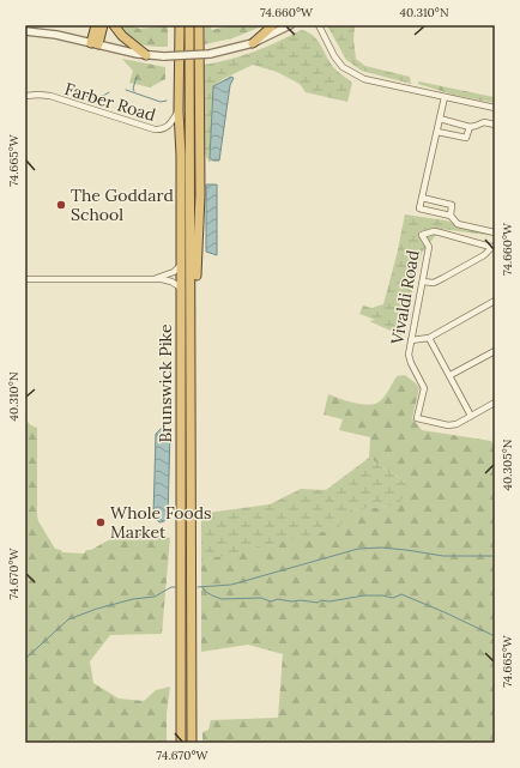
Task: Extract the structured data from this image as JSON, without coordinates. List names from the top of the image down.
{
  "streets": {
    "highway": ["Brunswick Pike"],
    "street": ["Farber Road", "Vivaldi Road"]
  },
  "crossings": [
    ["Farber Road", "Brunswick Pike"]
  ],
  "places": ["The Goddard School", "Whole Foods Market"],
  "coordinates": [
    "74.660°W",
    "40.310°N",
    "74.665°W",
    "40.305°N",
    "74.670°W"
  ]
}
